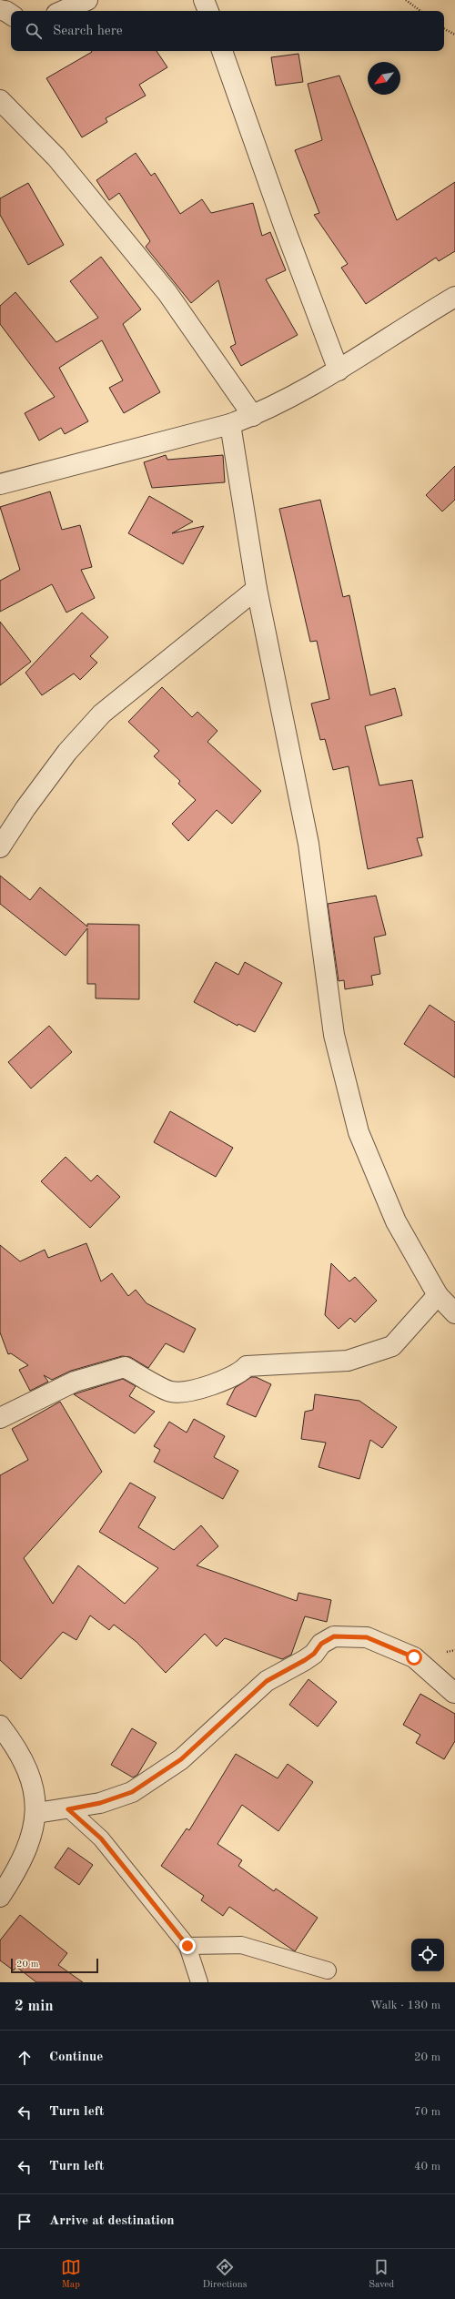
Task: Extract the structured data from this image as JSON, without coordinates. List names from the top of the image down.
{
  "scale_bar": "20 m",
  "north": "bottom left",
  "page": {
    "search": "Search here",
    "scale": "20 m",
    "heading": ["2 min", "Walk · 130 m"],
    "list": [
      ["Continue", "20 m"],
      ["Turn left", "70 m"],
      ["Turn left", "40 m"],
      "Arrive at destination"
    ],
    "nav": ["Map", "Directions", "Saved"]
  }
}
